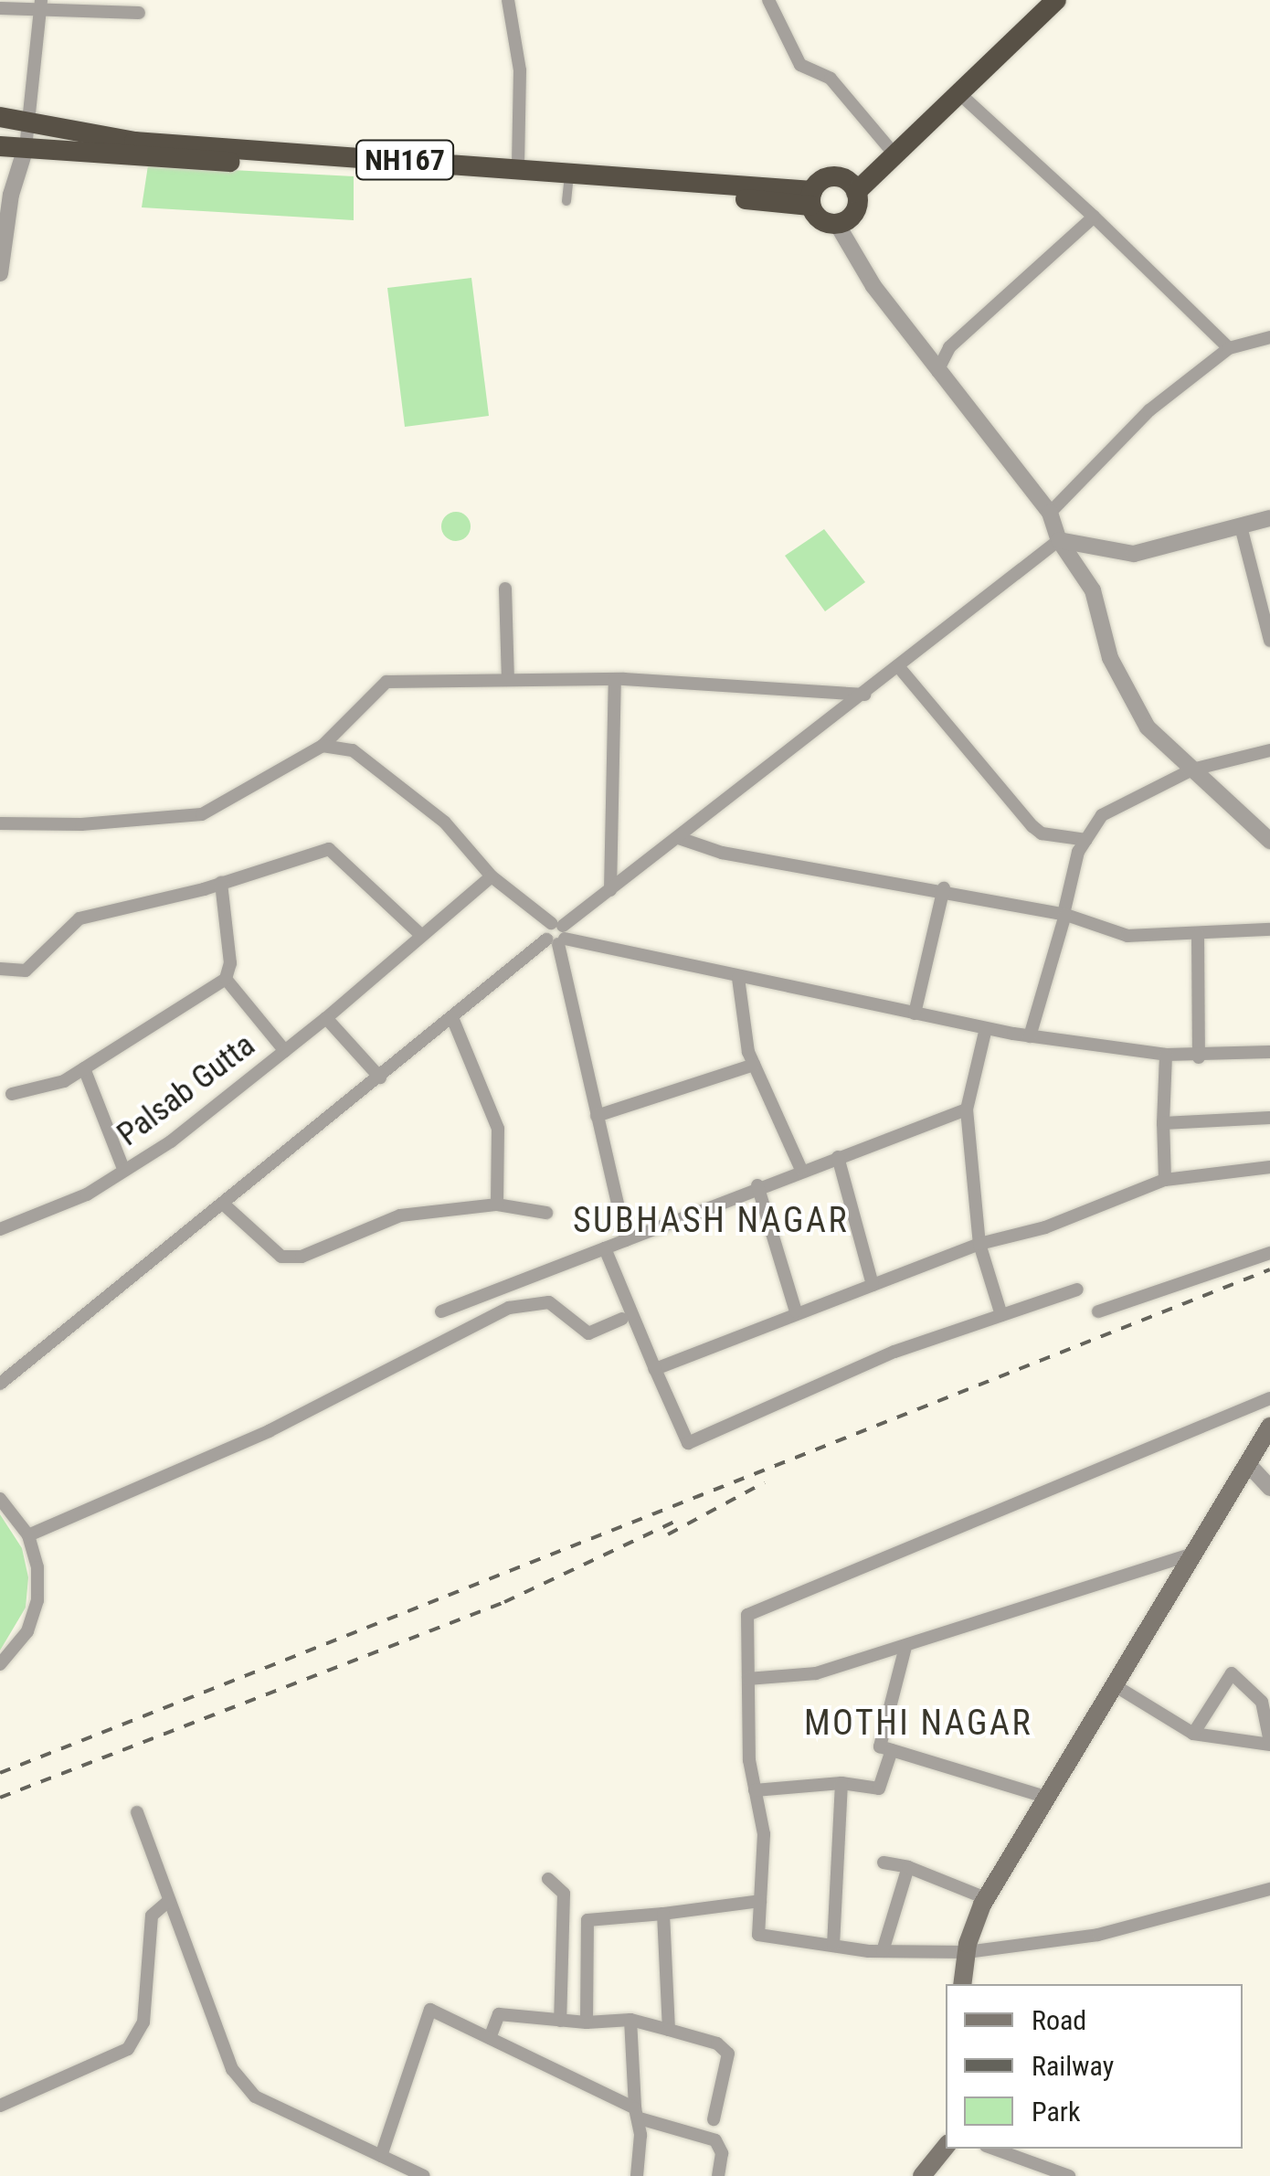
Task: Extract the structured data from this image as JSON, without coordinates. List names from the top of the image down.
{
  "streets": {
    "highway": ["NH167"],
    "street": ["Palsab Gutta"]
  },
  "districts": ["SUBHASH NAGAR", "MOTHI NAGAR"],
  "legend": ["Road", "Railway", "Park"]
}
